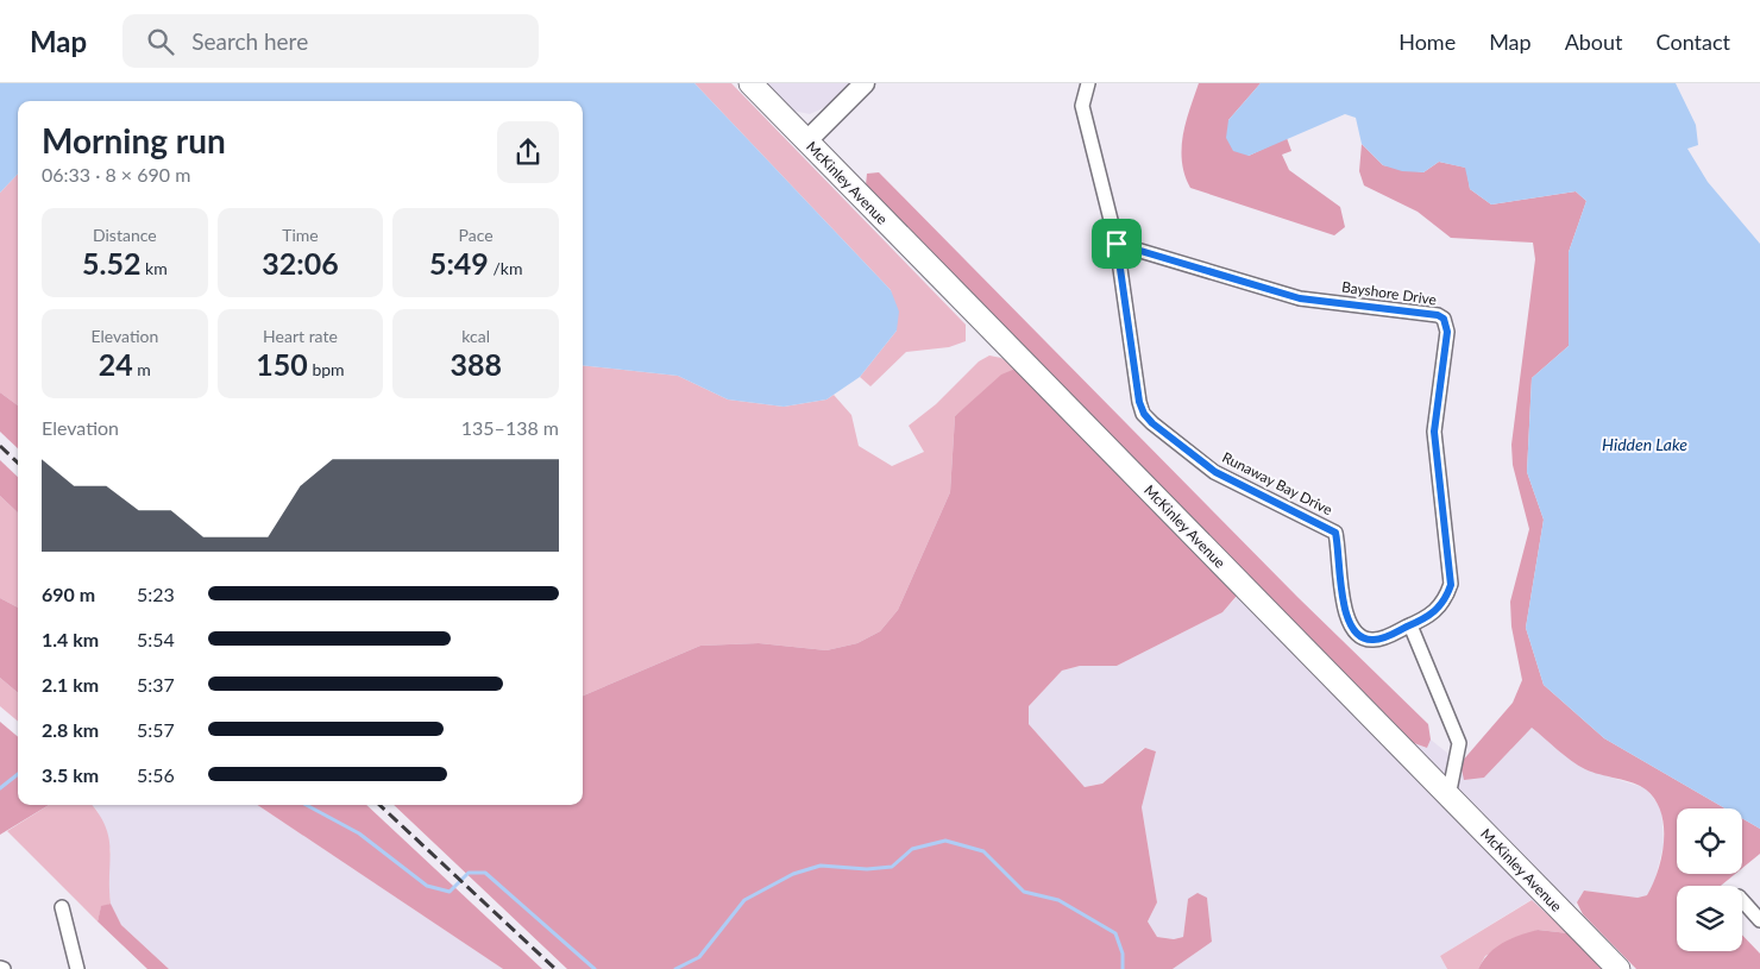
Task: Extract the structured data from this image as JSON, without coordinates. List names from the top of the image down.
{
  "streets": {
    "main road": ["McKinley Avenue"],
    "street": ["Bayshore Drive", "Runaway Bay Drive"]
  },
  "crossings": [
    ["Bayshore Drive", "Runaway Bay Drive"]
  ],
  "water": ["Hidden Lake"],
  "page": {
    "header": "Map",
    "search": "Search here",
    "nav": [
      "Home",
      "Map",
      "About",
      "Contact"
    ],
    "heading": ["Morning run", "06:33 · 8 × 690 m"],
    "stats": [
      ["Distance", "5.52 km"],
      ["Time", "32:06"],
      ["Pace", "5:49 /km"],
      ["Elevation", "24 m"],
      ["Heart rate", "150 bpm"],
      ["kcal", "388"]
    ],
    "chart": ["Elevation", "135–138 m"],
    "list": [
      {
        "name": "690 m",
        "note": "5:23"
      },
      {
        "name": "1.4 km",
        "note": "5:54"
      },
      {
        "name": "2.1 km",
        "note": "5:37"
      },
      {
        "name": "2.8 km",
        "note": "5:57"
      },
      {
        "name": "3.5 km",
        "note": "5:56"
      }
    ]
  }
}
